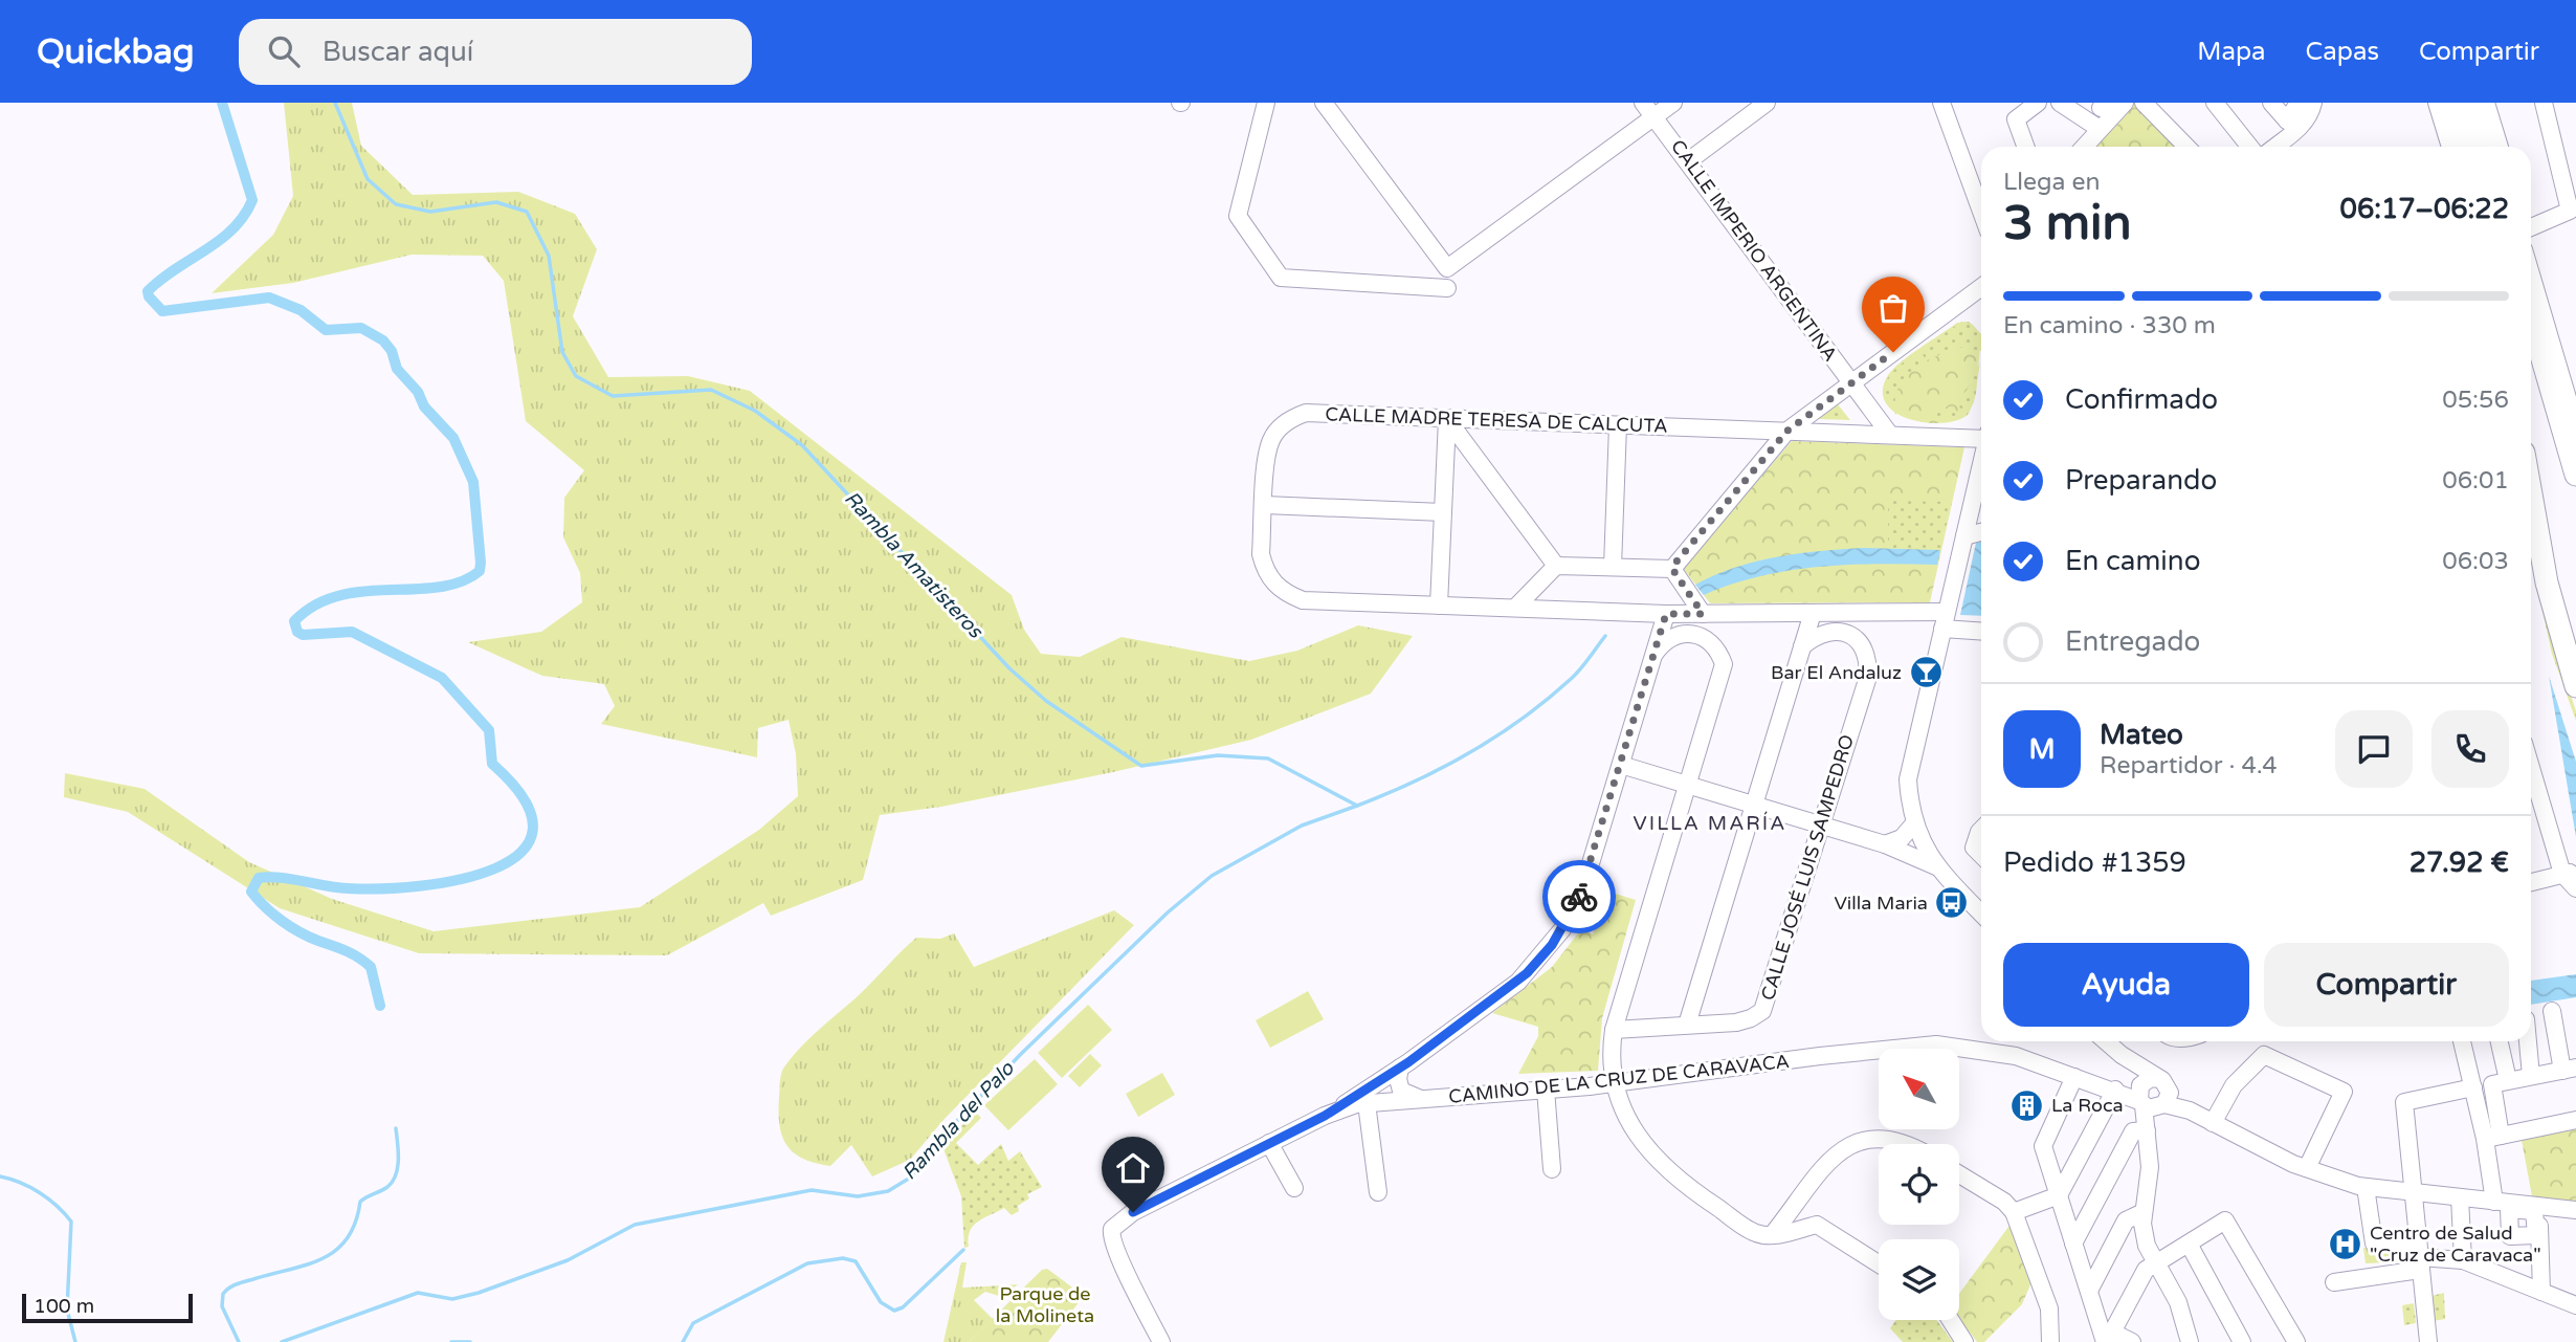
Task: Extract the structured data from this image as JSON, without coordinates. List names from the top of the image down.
{
  "streets": {
    "street": [
      "CALLE IMPERIO ARGENTINA",
      "CALLE MADRE TERESA DE CALCUTA",
      "CALLE JOSÉ LUIS SAMPEDRO",
      "CAMINO DE LA CRUZ DE CARAVACA"
    ]
  },
  "crossings": [
    ["CALLE IMPERIO ARGENTINA", "CALLE MADRE TERESA DE CALCUTA"]
  ],
  "districts": ["VILLA MARÍA"],
  "water": ["Rambla Amatisteros", "Rambla del Palo"],
  "parks": ["Parque de la Molineta"],
  "places": {
    "bar": ["Bar El Andaluz"],
    "bus stop": ["Villa Maria"],
    "building": ["La Roca"],
    "hospital": ["Centro de Salud \"Cruz de Caravaca\""]
  },
  "scale_bar": "100 m",
  "north": "top left",
  "page": {
    "header": "Quickbag",
    "search": "Buscar aquí",
    "nav": ["Mapa", "Capas", "Compartir"],
    "heading": ["3 min", "Llega en", "06:17–06:22"],
    "panel": [
      "Mateo",
      "Repartidor · 4.4",
      "Pedido #1359",
      "27.92 €"
    ],
    "bar": "En camino · 330 m",
    "list": [
      ["Confirmado", "05:56"],
      ["Preparando", "06:01"],
      ["En camino", "06:03"],
      "Entregado"
    ],
    "round": "M",
    "buttons": ["Ayuda", "Compartir"],
    "scale": "100 m"
  }
}
